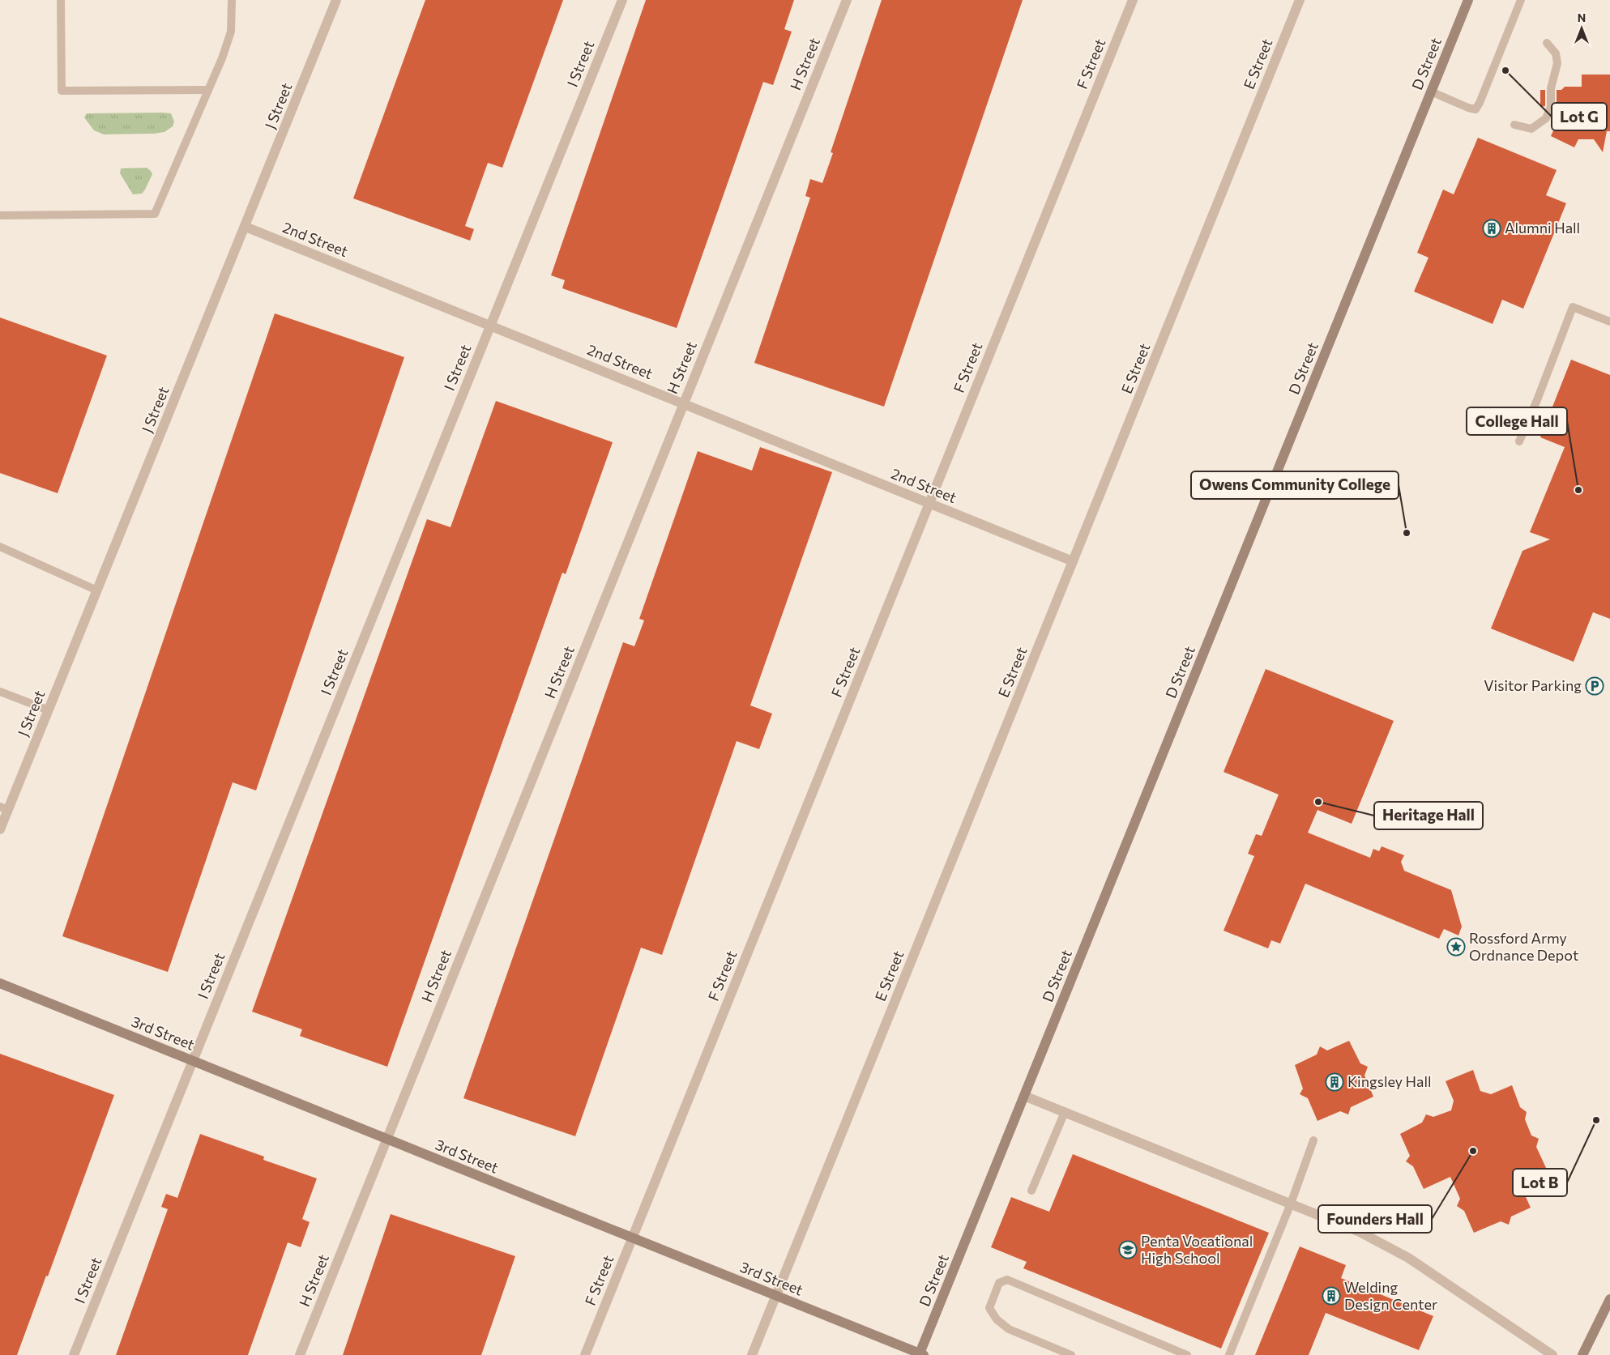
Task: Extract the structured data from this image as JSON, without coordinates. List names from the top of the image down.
{
  "streets": {
    "street": [
      "I Street",
      "H Street",
      "F Street",
      "E Street",
      "D Street",
      "J Street",
      "2nd Street",
      "3rd Street"
    ]
  },
  "crossings": [
    ["I Street", "2nd Street"],
    ["I Street", "3rd Street"],
    ["H Street", "2nd Street"],
    ["H Street", "3rd Street"],
    ["F Street", "2nd Street"],
    ["F Street", "3rd Street"],
    ["E Street", "2nd Street"],
    ["E Street", "3rd Street"],
    ["D Street", "3rd Street"],
    ["J Street", "2nd Street"]
  ],
  "places": {
    "other": [
      "Lot G",
      "College Hall",
      "Owens Community College",
      "Heritage Hall",
      "Lot B",
      "Founders Hall"
    ],
    "building": ["Alumni Hall", "Kingsley Hall", "Welding Design Center"],
    "parking": ["Visitor Parking"],
    "place": ["Rossford Army Ordnance Depot"],
    "school or university": ["Penta Vocational High School"]
  },
  "north": "top"
}
